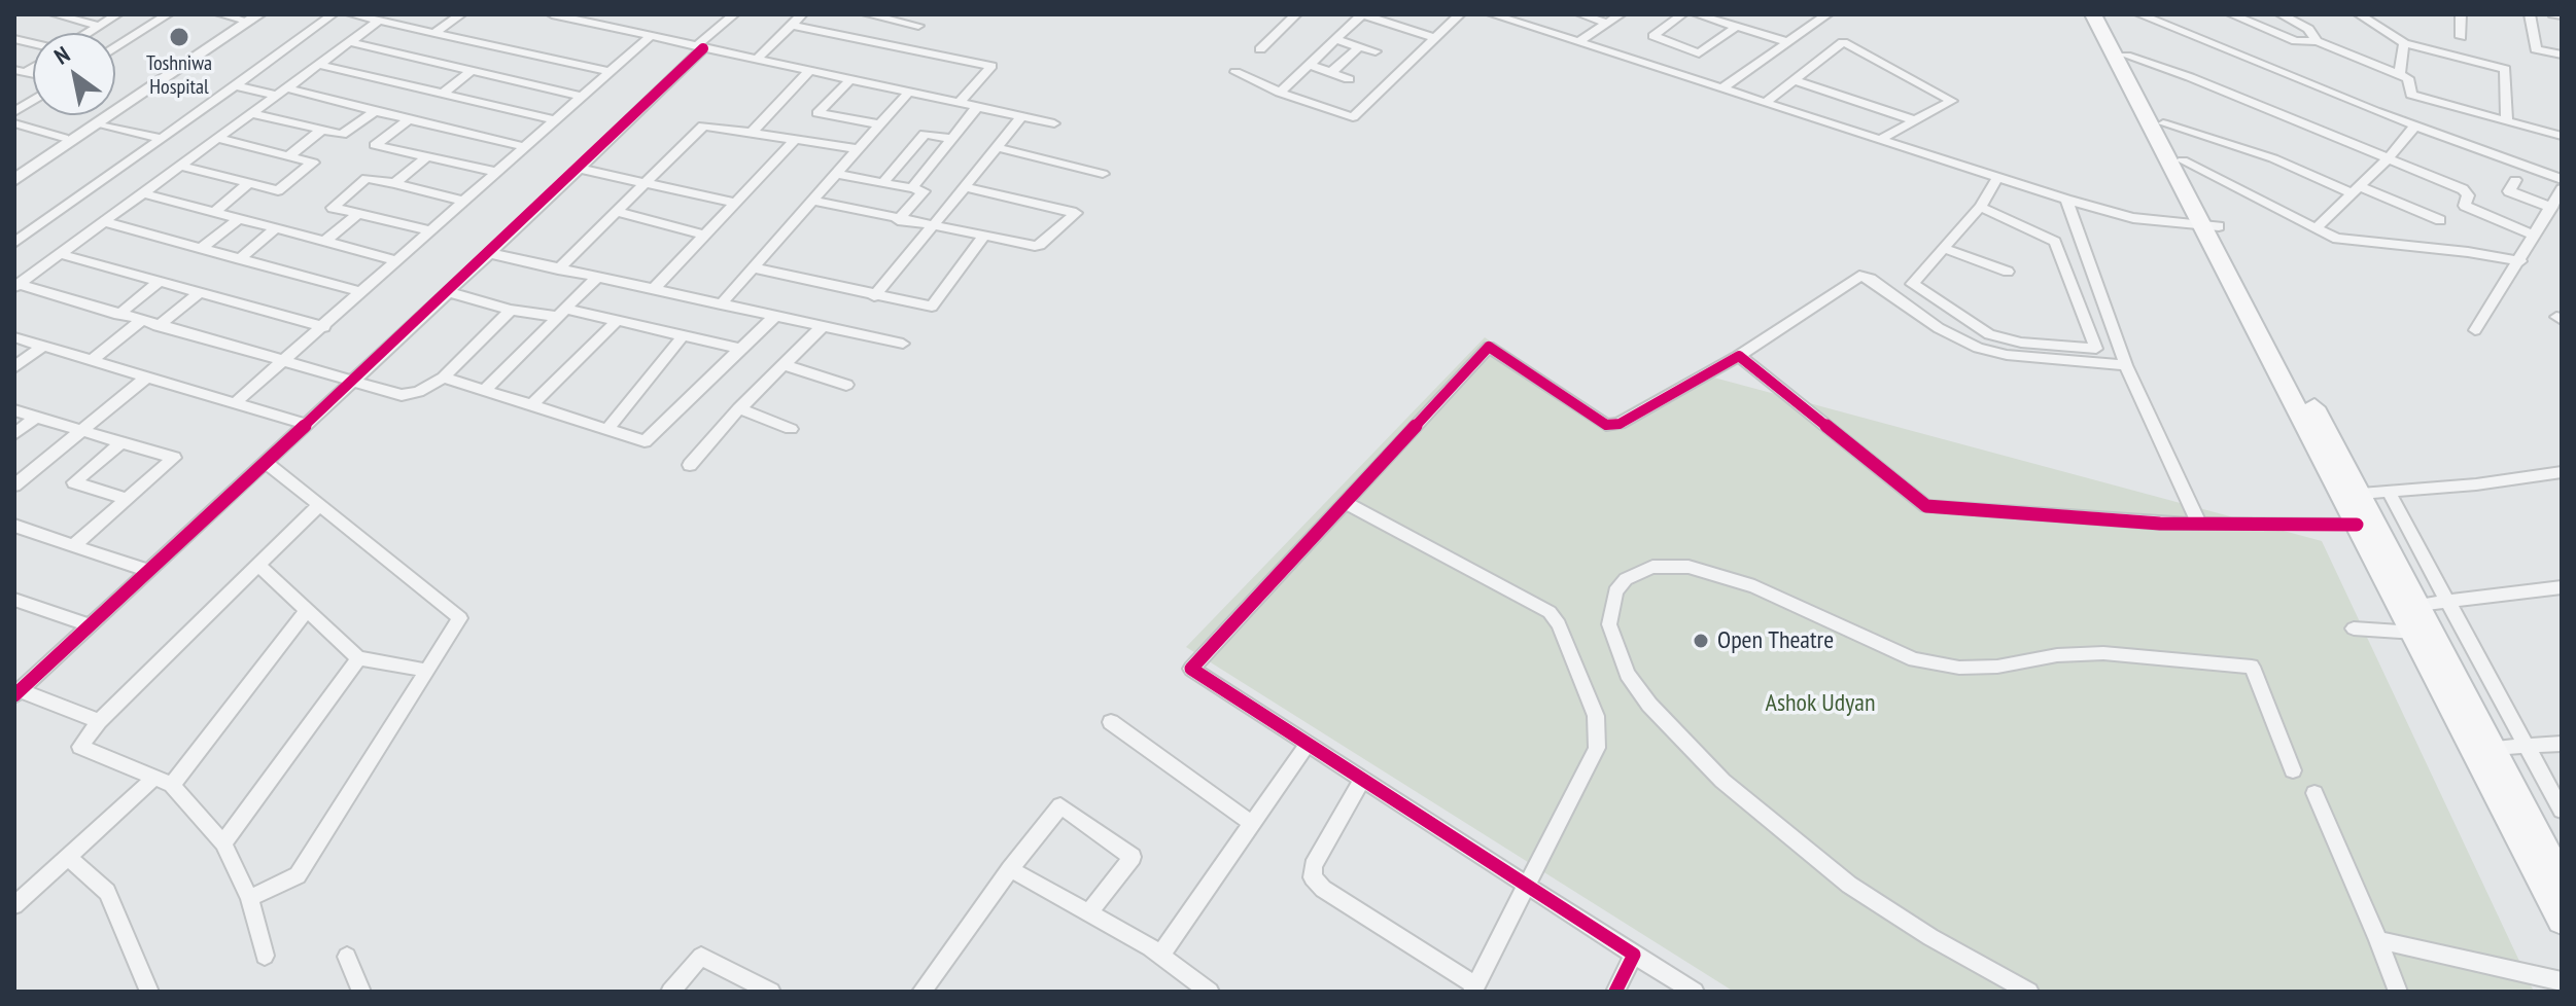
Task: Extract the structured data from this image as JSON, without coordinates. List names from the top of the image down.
{
  "parks": ["Ashok Udyan"],
  "places": ["Toshniwa Hospital", "Open Theatre"],
  "north": "top left"
}
